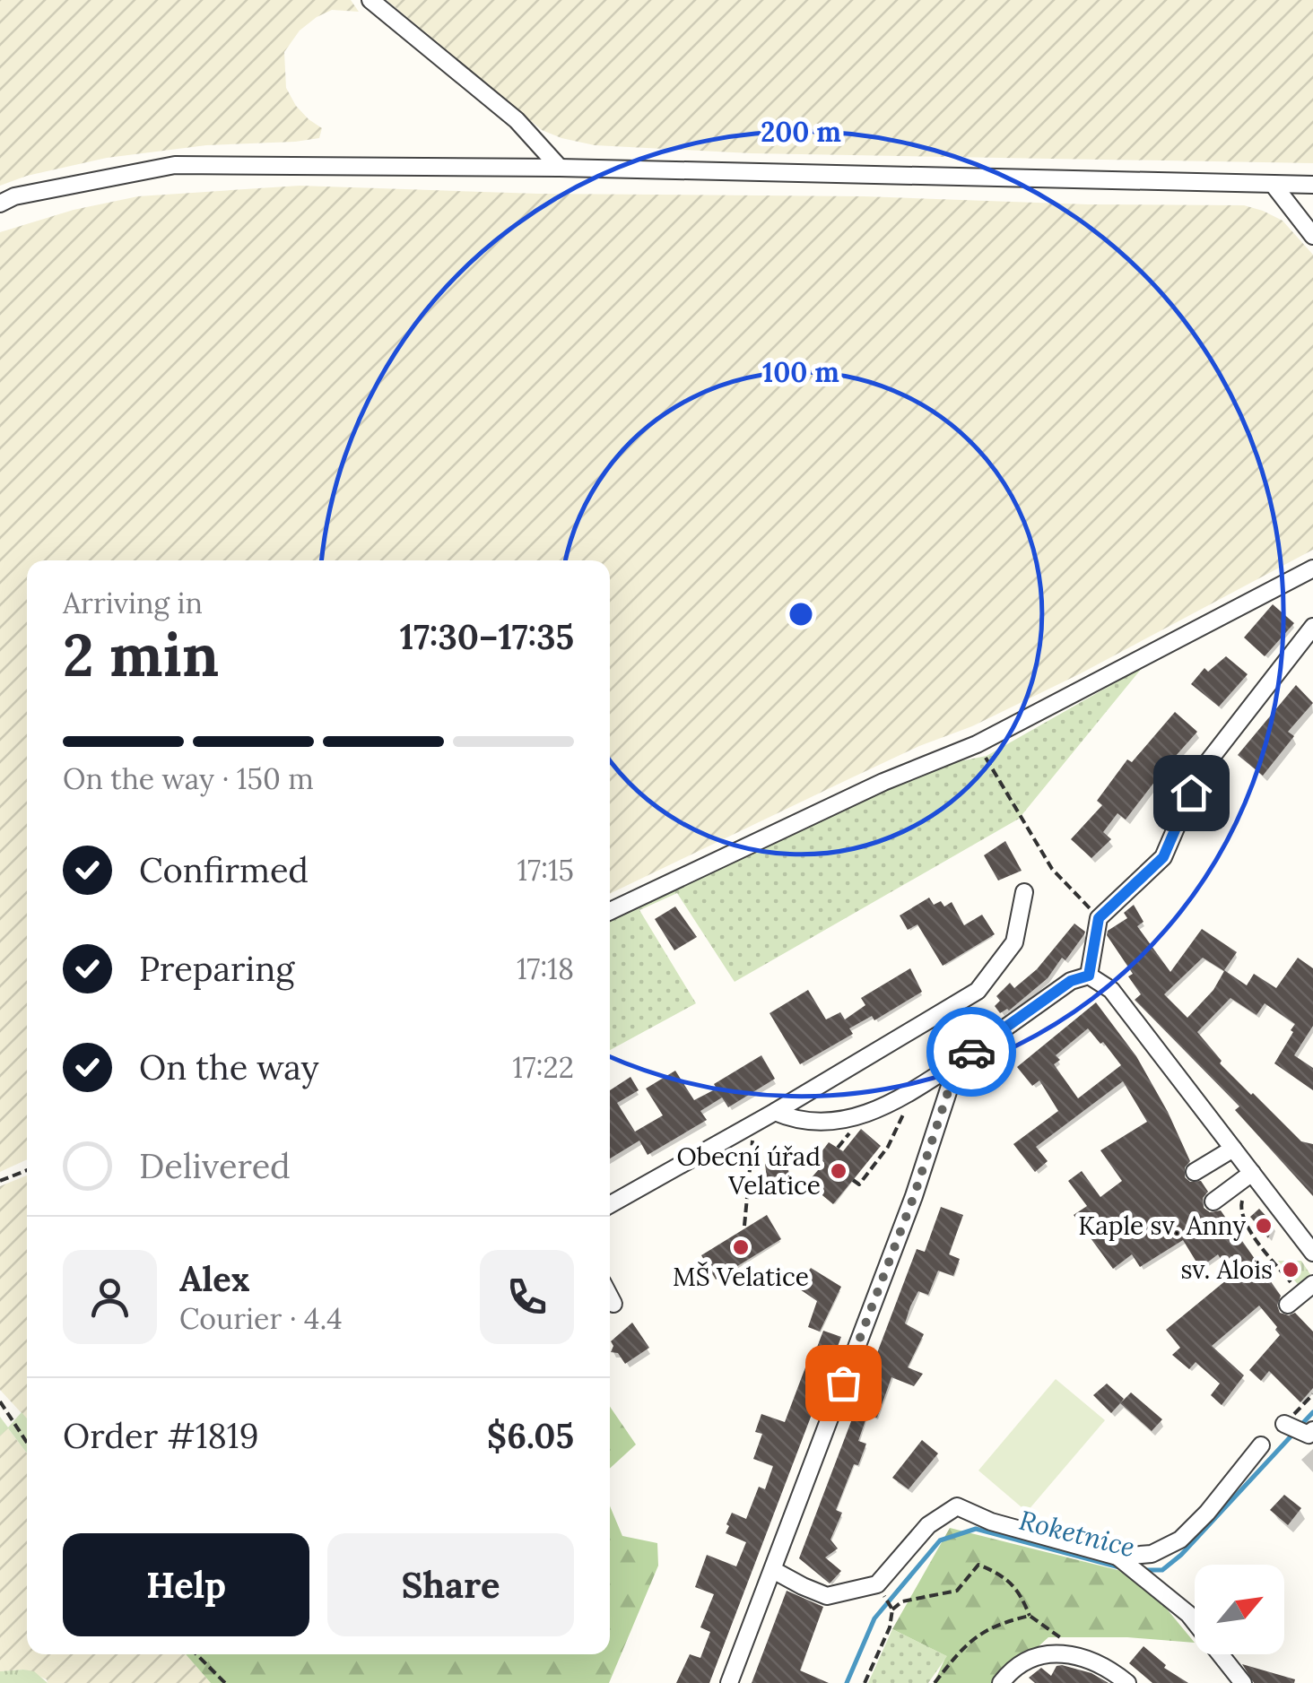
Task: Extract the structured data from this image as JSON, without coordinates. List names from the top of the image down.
{
  "water": ["Roketnice"],
  "places": [
    "Obecní úřad Velatice",
    "Kaple sv. Anny",
    "MŠ Velatice",
    "sv. Alois"
  ],
  "north": "top right",
  "page": {
    "heading": ["2 min", "Arriving in", "17:30–17:35"],
    "panel": [
      "Alex",
      "Courier · 4.4",
      "Order #1819",
      "$6.05"
    ],
    "bar": "On the way · 150 m",
    "list": [
      ["Confirmed", "17:15"],
      ["Preparing", "17:18"],
      ["On the way", "17:22"],
      "Delivered"
    ],
    "buttons": ["Help", "Share"]
  },
  "rings": ["200 m", "100 m"]
}
